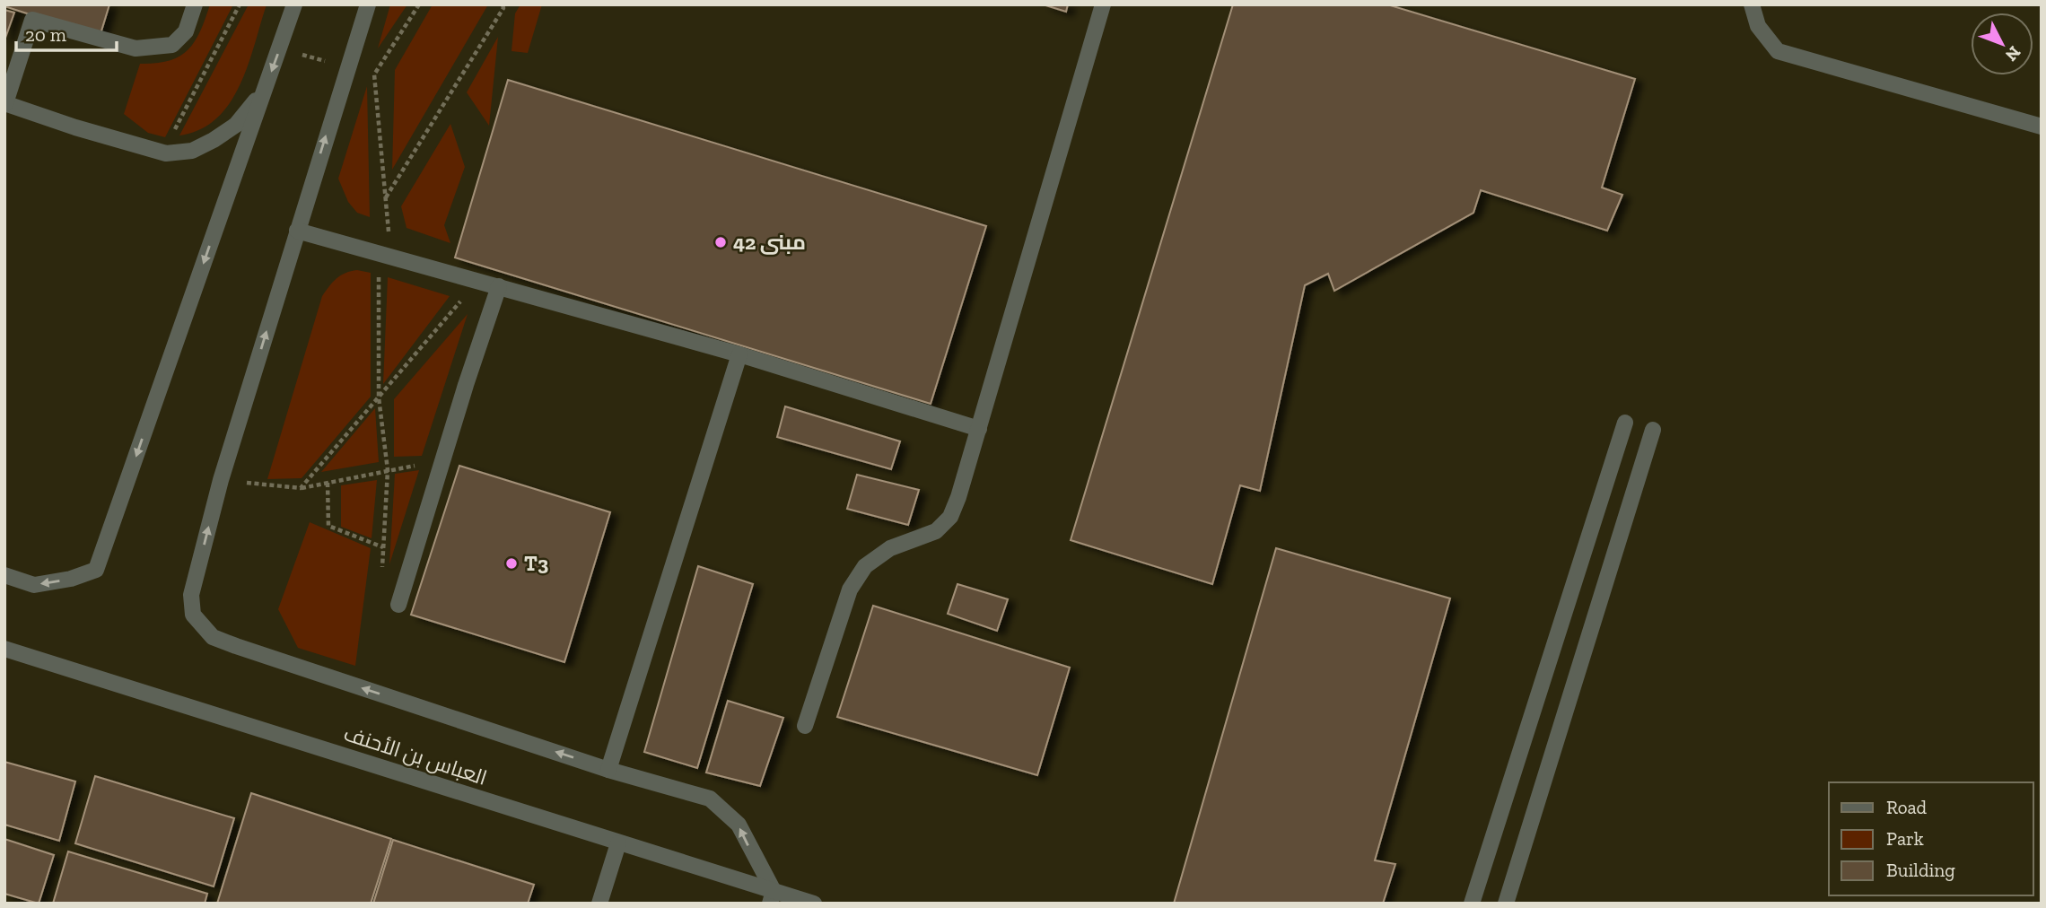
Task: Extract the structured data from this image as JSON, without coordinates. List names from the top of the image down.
{
  "streets": {
    "street": ["العباس بن الأحنف"]
  },
  "places": ["مبنى 42", "T3"],
  "legend": ["Road", "Park", "Building"],
  "scale_bar": "20 m",
  "north": "bottom right"
}
